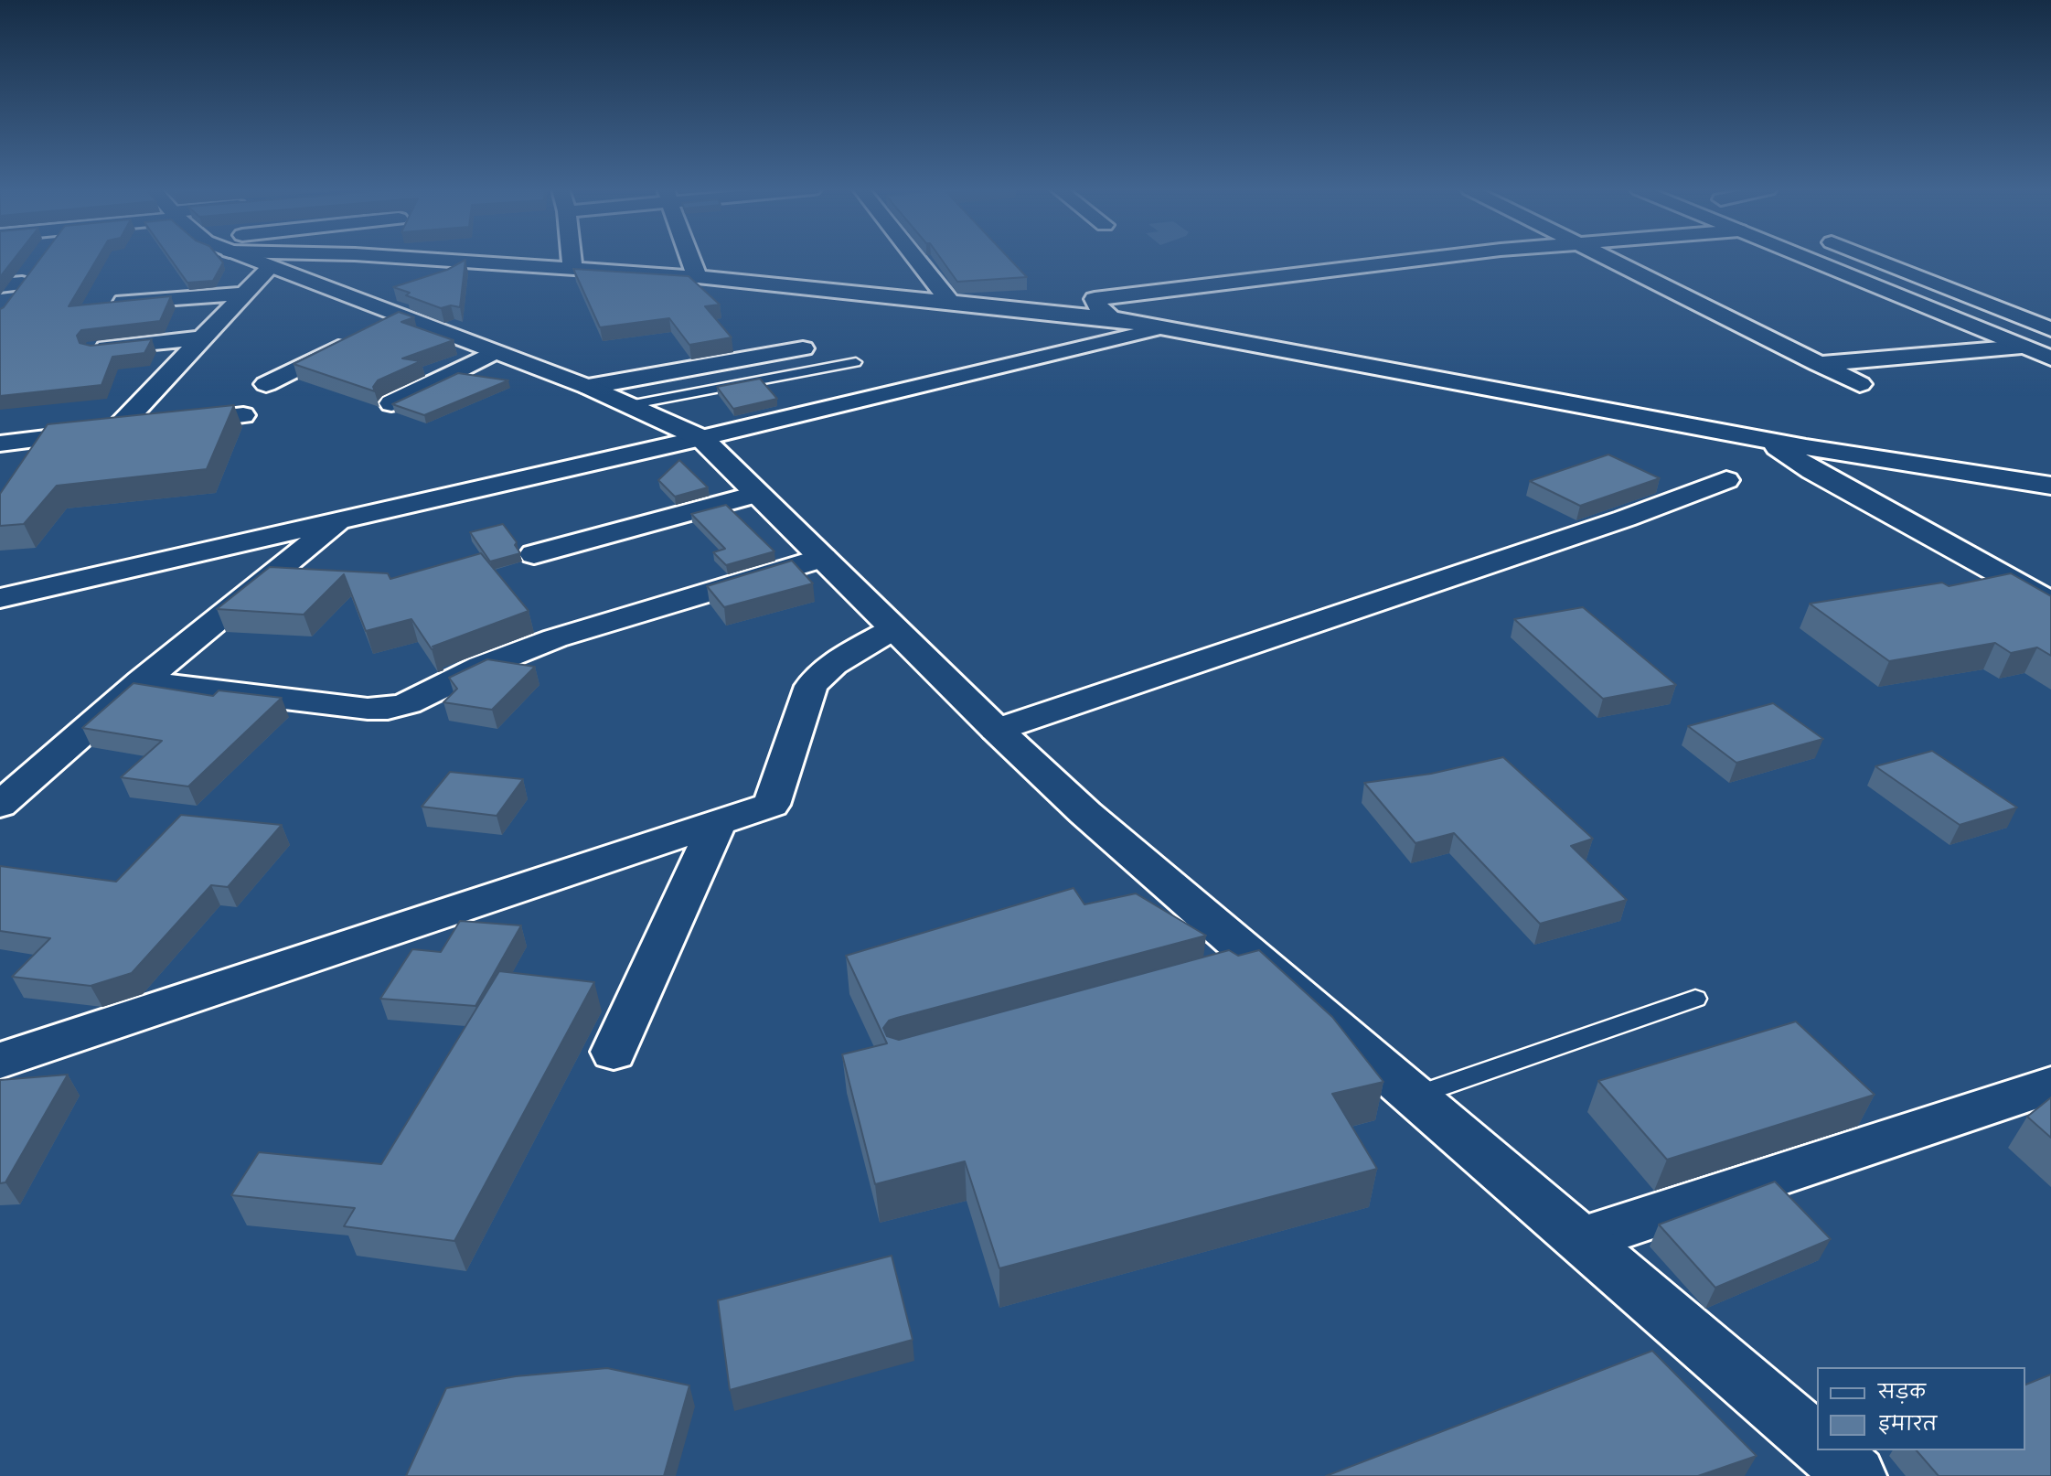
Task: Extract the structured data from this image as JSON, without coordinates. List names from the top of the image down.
{
  "legend": ["सड़क", "इमारत"]
}
